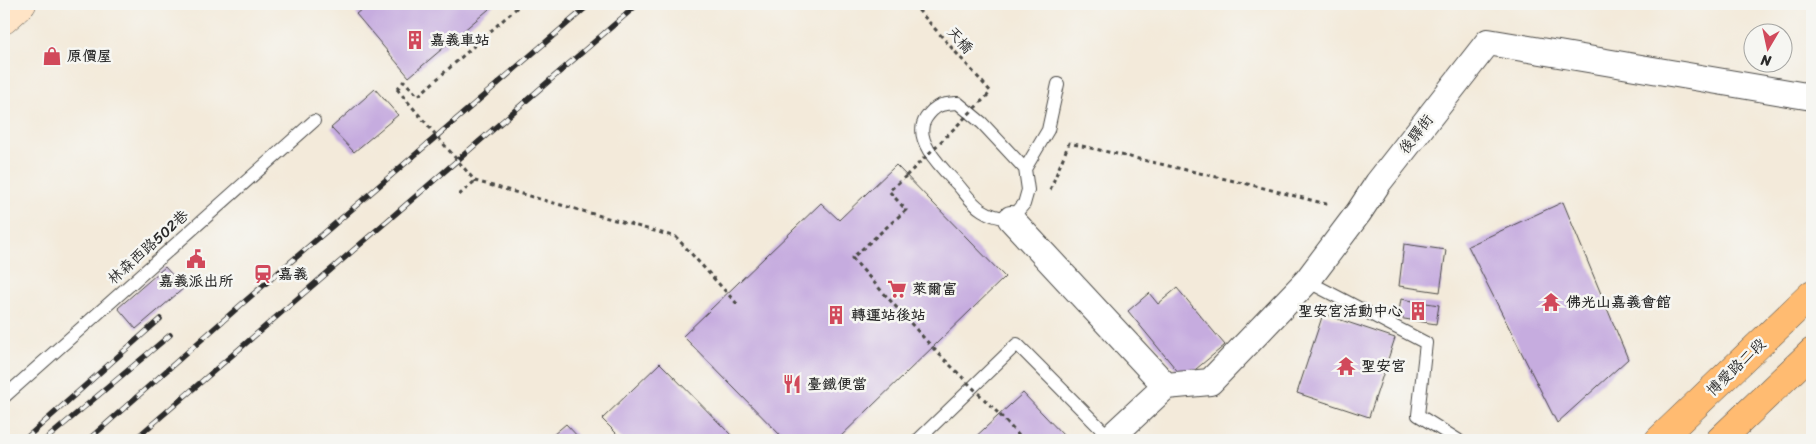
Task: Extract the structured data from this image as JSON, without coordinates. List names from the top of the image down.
{
  "streets": {
    "main road": ["博愛路二段"],
    "street": ["後驛街"],
    "lane": ["林森西路502巷"],
    "path": ["天橋"]
  },
  "places": {
    "building": ["嘉義車站", "聖安宮活動中心", "轉運站後站"],
    "shop": ["原價屋"],
    "public building": ["嘉義派出所"],
    "station": ["嘉義"],
    "supermarket": ["萊爾富"],
    "temple": ["佛光山嘉義會館", "聖安宮"],
    "restaurant": ["臺鐵便當"]
  },
  "north": "bottom"
}
